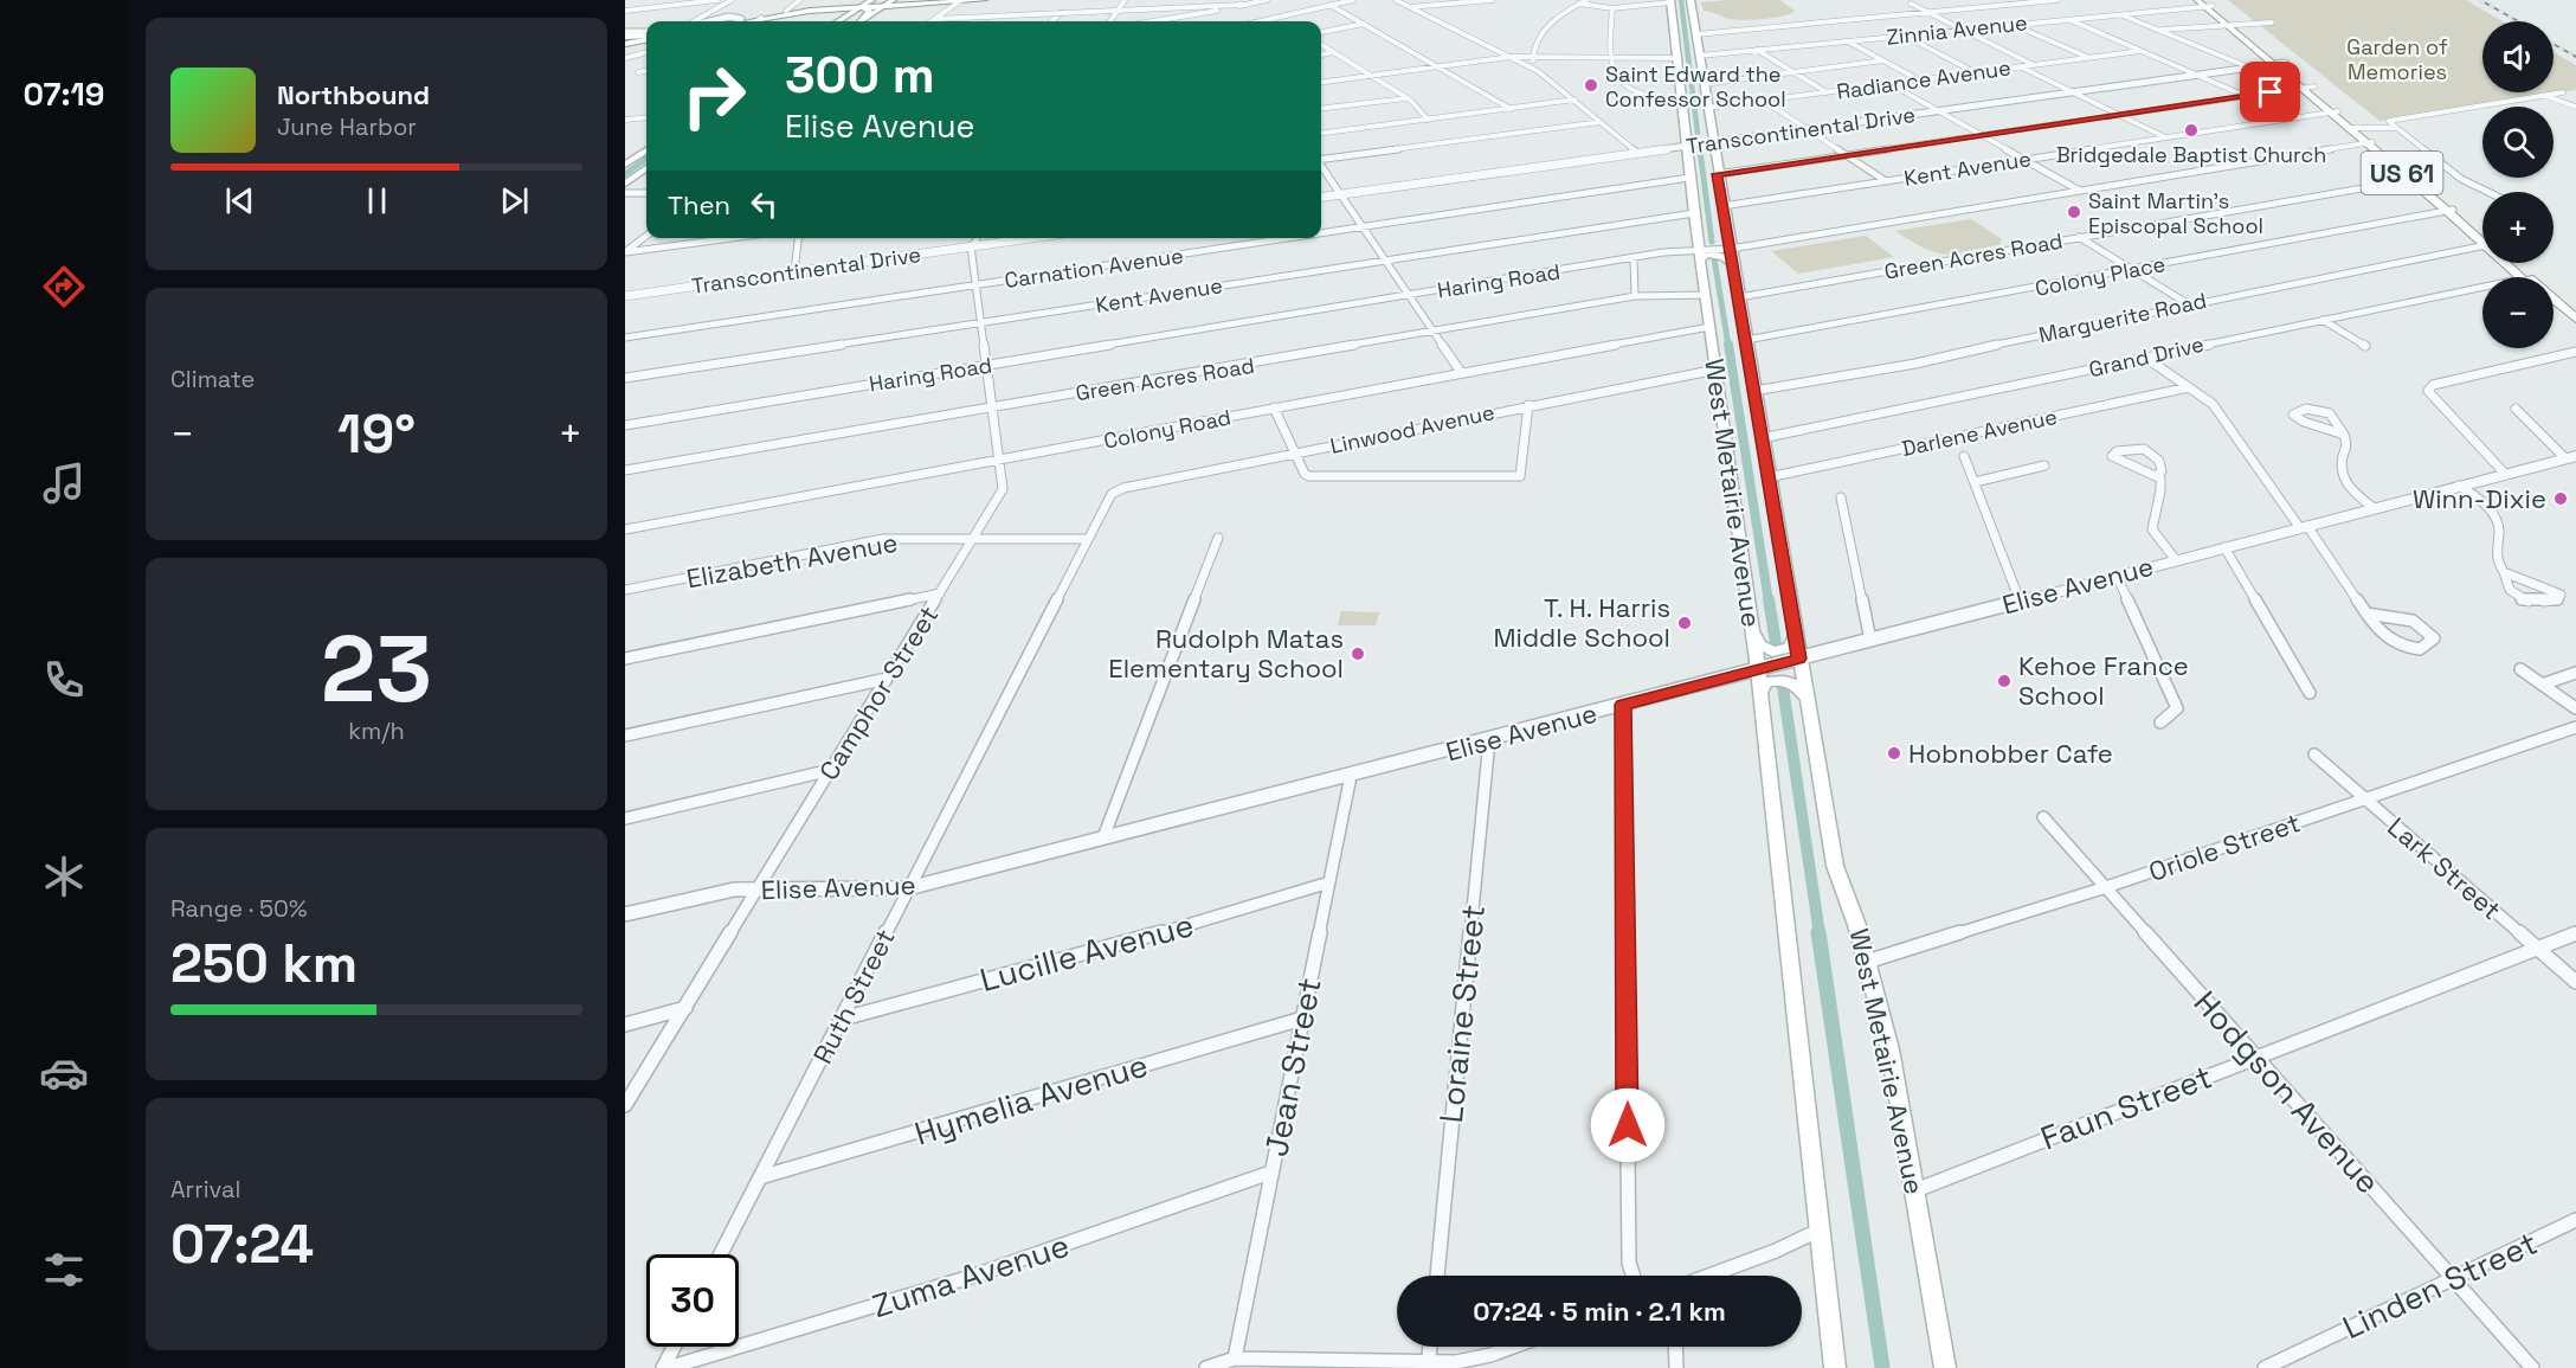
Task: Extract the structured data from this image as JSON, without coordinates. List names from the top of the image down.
{
  "streets": {
    "highway": ["US 61"],
    "main road": ["West Metairie Avenue"],
    "street": [
      "Zinnia Avenue",
      "Radiance Avenue",
      "Transcontinental Drive",
      "Kent Avenue",
      "Green Acres Road",
      "Carnation Avenue",
      "Colony Place",
      "Haring Road",
      "Marguerite Road",
      "Grand Drive",
      "Colony Road",
      "Linwood Avenue",
      "Darlene Avenue",
      "Elizabeth Avenue",
      "Elise Avenue",
      "Camphor Street",
      "Oriole Street",
      "Lark Street",
      "Lucille Avenue",
      "Ruth Street",
      "Loraine Street",
      "Jean Street",
      "Hodgson Avenue",
      "Hymelia Avenue",
      "Faun Street",
      "Zuma Avenue",
      "Linden Street"
    ]
  },
  "crossings": [
    ["Zinnia Avenue", "US 61"],
    ["Zinnia Avenue", "West Metairie Avenue"],
    ["Radiance Avenue", "West Metairie Avenue"],
    ["Transcontinental Drive", "US 61"],
    ["Transcontinental Drive", "West Metairie Avenue"],
    ["Transcontinental Drive", "Camphor Street"],
    ["Kent Avenue", "US 61"],
    ["Kent Avenue", "West Metairie Avenue"],
    ["Kent Avenue", "Camphor Street"],
    ["US 61", "Green Acres Road"],
    ["US 61", "Colony Place"],
    ["US 61", "Haring Road"],
    ["Green Acres Road", "West Metairie Avenue"],
    ["Green Acres Road", "Camphor Street"],
    ["Carnation Avenue", "West Metairie Avenue"],
    ["Carnation Avenue", "Camphor Street"],
    ["Colony Place", "West Metairie Avenue"],
    ["Haring Road", "West Metairie Avenue"],
    ["Haring Road", "Camphor Street"],
    ["Marguerite Road", "West Metairie Avenue"],
    ["Grand Drive", "West Metairie Avenue"],
    ["Colony Road", "West Metairie Avenue"],
    ["Colony Road", "Camphor Street"],
    ["Linwood Avenue", "West Metairie Avenue"],
    ["Linwood Avenue", "Ruth Street"],
    ["Darlene Avenue", "West Metairie Avenue"],
    ["West Metairie Avenue", "Elise Avenue"],
    ["West Metairie Avenue", "Oriole Street"],
    ["West Metairie Avenue", "Faun Street"],
    ["Elizabeth Avenue", "Camphor Street"],
    ["Elizabeth Avenue", "Ruth Street"],
    ["Elise Avenue", "Camphor Street"],
    ["Elise Avenue", "Ruth Street"],
    ["Elise Avenue", "Loraine Street"],
    ["Elise Avenue", "Jean Street"],
    ["Oriole Street", "Lark Street"],
    ["Oriole Street", "Hodgson Avenue"],
    ["Lark Street", "Faun Street"],
    ["Lucille Avenue", "Ruth Street"],
    ["Lucille Avenue", "Jean Street"],
    ["Ruth Street", "Hymelia Avenue"],
    ["Jean Street", "Hymelia Avenue"],
    ["Jean Street", "Zuma Avenue"],
    ["Hodgson Avenue", "Faun Street"],
    ["Hodgson Avenue", "Linden Street"]
  ],
  "parks": ["Garden of Memories"],
  "places": [
    "Saint Edward the Confessor School",
    "Bridgedale Baptist Church",
    "Saint Martin's Episcopal School",
    "Winn-Dixie",
    "T. H. Harris Middle School",
    "Rudolph Matas Elementary School",
    "Kehoe France School",
    "Hobnobber Cafe"
  ],
  "page": {
    "tabs": "07:19",
    "map_buttons": ["+", "−"],
    "turn": ["300 m", "Elise Avenue"],
    "song": ["Northbound", "June Harbor"],
    "then": "Then",
    "tile": [
      "Climate",
      ["23", "km/h"],
      ["Range · 50%", "250 km"],
      ["Arrival", "07:24"]
    ],
    "heat": ["−", "19°", "+"],
    "limit": "30",
    "trip": "07:24 · 5 min · 2.1 km"
  }
}
